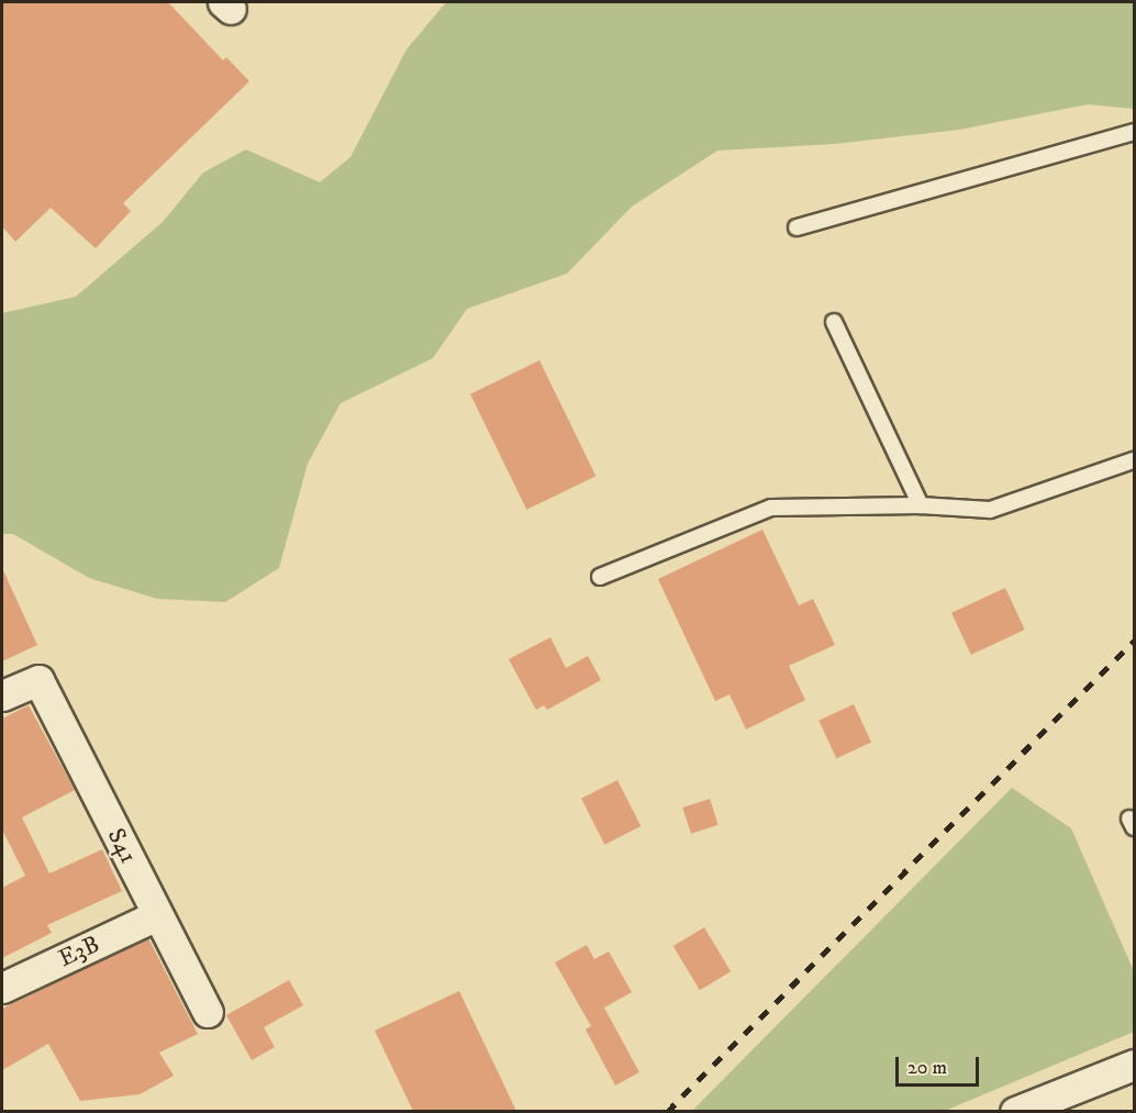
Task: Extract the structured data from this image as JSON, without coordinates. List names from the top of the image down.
{
  "streets": {
    "street": ["S41", "E3B"]
  },
  "crossings": [
    ["S41", "E3B"]
  ],
  "scale_bar": "20 m"
}
